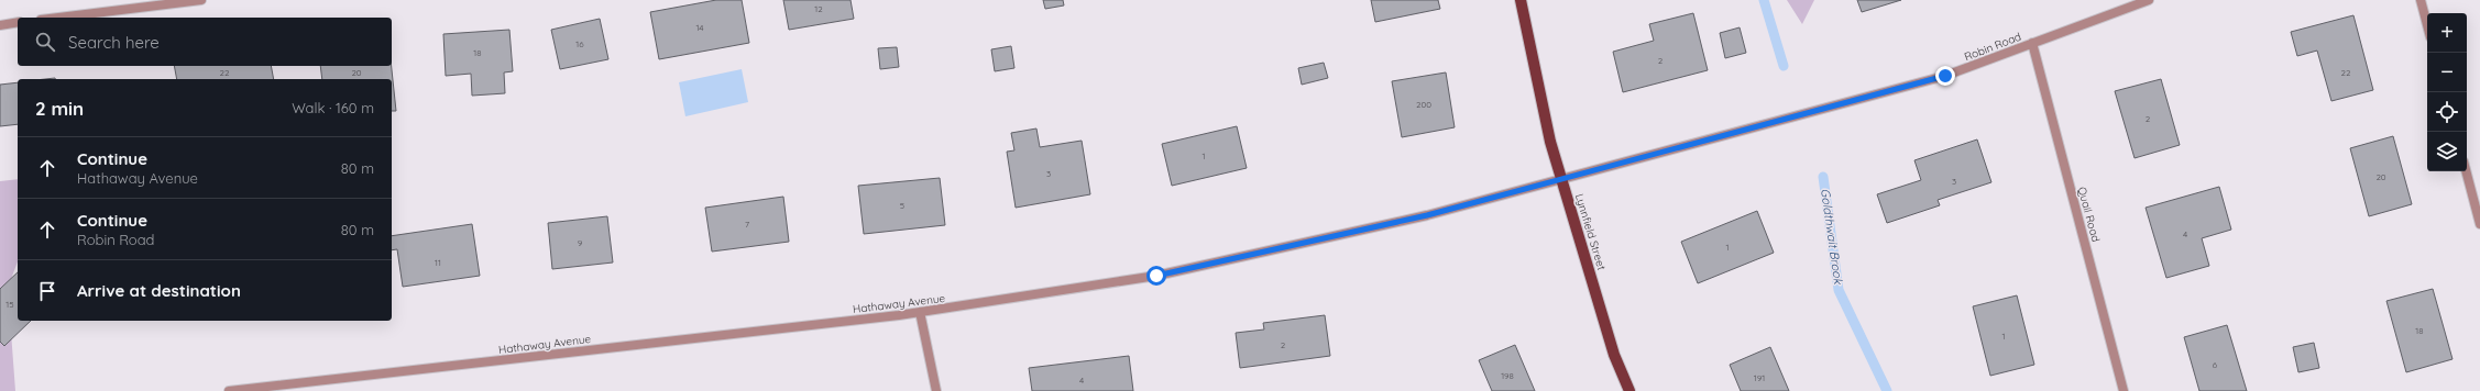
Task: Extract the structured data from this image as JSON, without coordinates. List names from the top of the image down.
{
  "streets": {
    "main road": ["Lynnfield Street"],
    "street": ["Robin Road", "Quail Road", "Hathaway Avenue"]
  },
  "crossings": [
    ["Robin Road", "Quail Road"],
    ["Robin Road", "Lynnfield Street"],
    ["Robin Road", "Hathaway Avenue"],
    ["Lynnfield Street", "Hathaway Avenue"]
  ],
  "water": ["Goldthwait Brook"],
  "house_numbers": [
    "12",
    "14",
    "16",
    "18",
    "2",
    "22",
    "20",
    "22",
    "200",
    "2",
    "1",
    "3",
    "20",
    "3",
    "5",
    "7",
    "4",
    "9",
    "1",
    "11",
    "15",
    "18",
    "1",
    "2",
    "6",
    "198",
    "191",
    "4"
  ],
  "page": {
    "map_buttons": ["+", "−"],
    "search": "Search here",
    "heading": ["2 min", "Walk · 160 m"],
    "list": [
      ["Continue", "Hathaway Avenue", "80 m"],
      ["Continue", "Robin Road", "80 m"],
      "Arrive at destination"
    ]
  }
}
